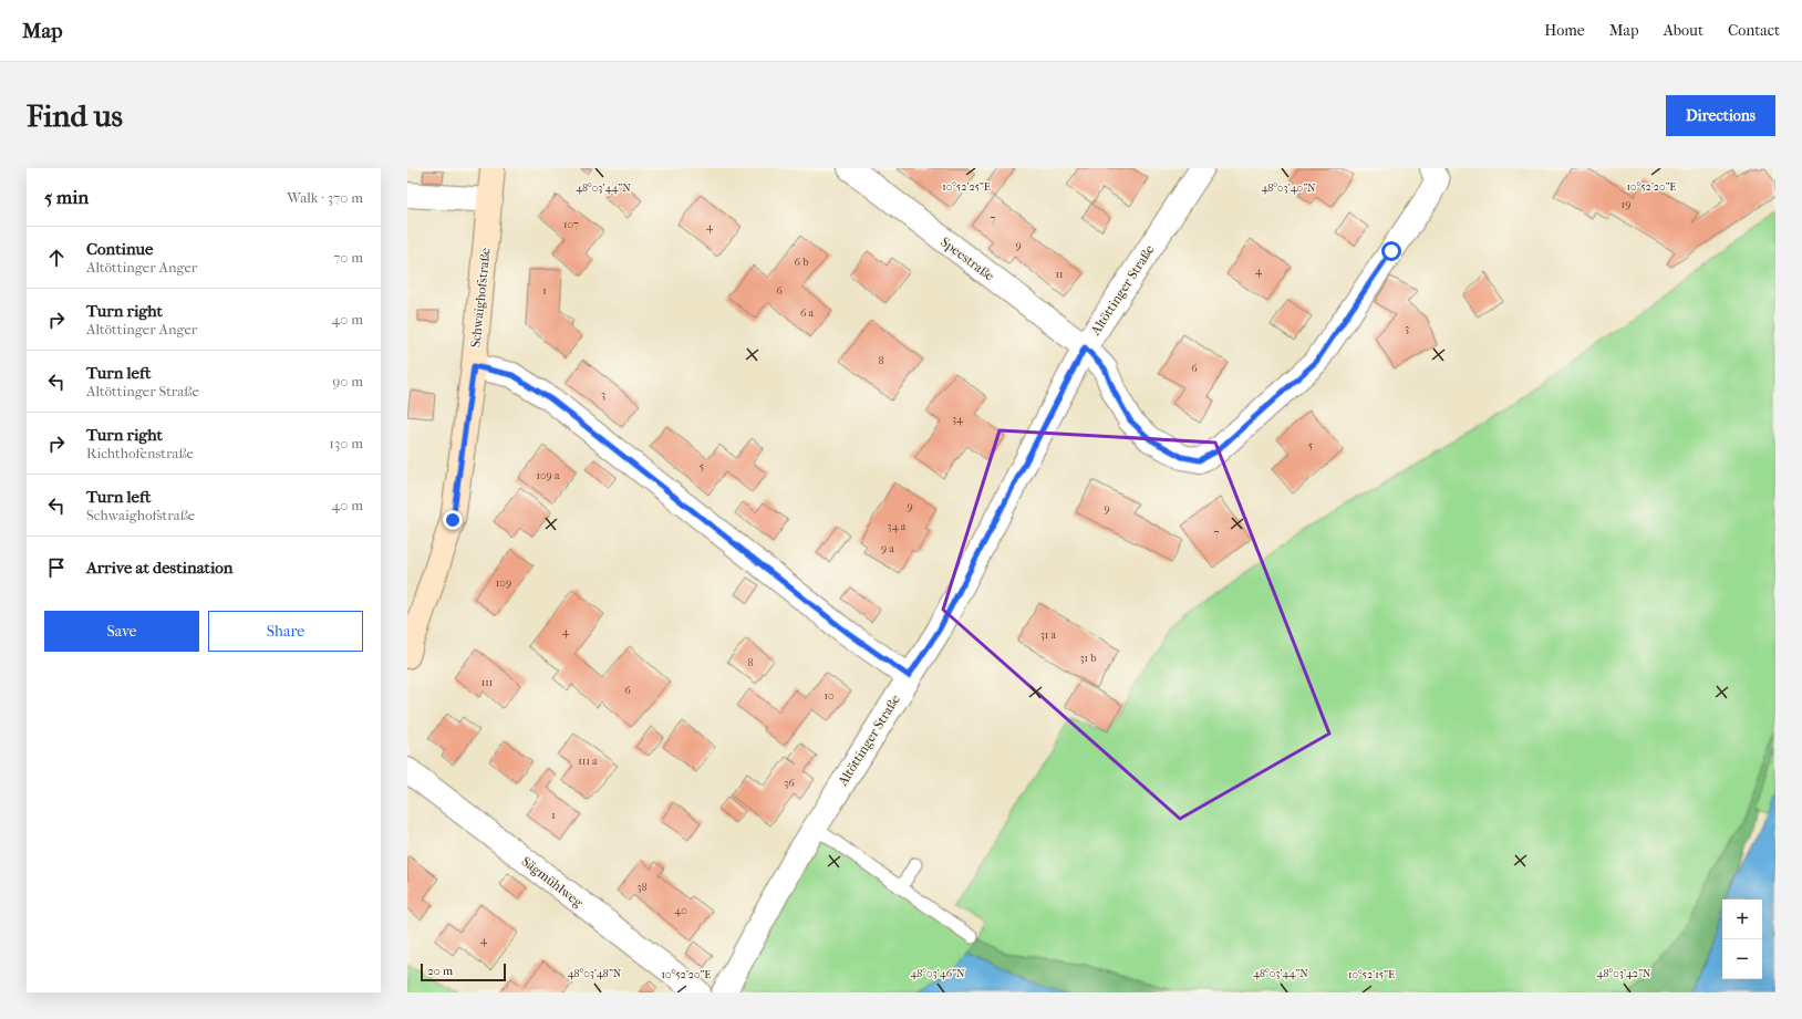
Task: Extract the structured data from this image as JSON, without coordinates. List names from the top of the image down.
{
  "streets": {
    "street": [
      "Speestraße",
      "Altöttinger Straße",
      "Schwaighofstraße",
      "Sägmühlweg"
    ]
  },
  "crossings": [
    ["Speestraße", "Altöttinger Straße"]
  ],
  "house_numbers": [
    "19",
    "7",
    "107",
    "4",
    "9",
    "6 b",
    "4",
    "11",
    "1",
    "6",
    "6 a",
    "3",
    "8",
    "6",
    "3",
    "34",
    "5",
    "5",
    "109 a",
    "9",
    "9",
    "34 a",
    "7",
    "9 a",
    "109",
    "4",
    "31 a",
    "31 b",
    "8",
    "111",
    "6",
    "10",
    "111 a",
    "36",
    "1",
    "38",
    "40",
    "4"
  ],
  "scale_bar": "20 m",
  "page": {
    "header": "Map",
    "nav": [
      "Home",
      "Map",
      "About",
      "Contact"
    ],
    "buttons": [
      "Directions",
      ["Save", "Share"]
    ],
    "title": "Find us",
    "heading": ["5 min", "Walk · 370 m"],
    "list": [
      ["Continue", "Altöttinger Anger", "70 m"],
      ["Turn right", "Altöttinger Anger", "40 m"],
      ["Turn left", "Altöttinger Straße", "90 m"],
      ["Turn right", "Richthofenstraße", "130 m"],
      ["Turn left", "Schwaighofstraße", "40 m"],
      "Arrive at destination"
    ],
    "map_buttons": ["+", "−"],
    "scale": "20 m"
  },
  "coordinates": [
    "10°52'25\"E",
    "10°52'20\"E",
    "48°03'40\"N",
    "48°03'44\"N",
    "48°03'48\"N",
    "48°03'46\"N",
    "48°03'42\"N",
    "10°52'15\"E"
  ]
}
